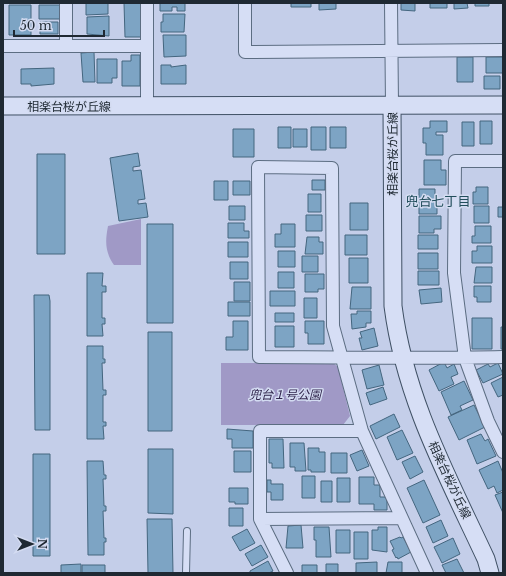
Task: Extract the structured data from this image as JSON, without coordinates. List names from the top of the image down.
{
  "streets": {
    "main road": ["相楽台桜が丘線"]
  },
  "districts": ["兜台七丁目"],
  "parks": ["兜台１号公園"],
  "scale_bar": "50 m",
  "north": "right"
}
